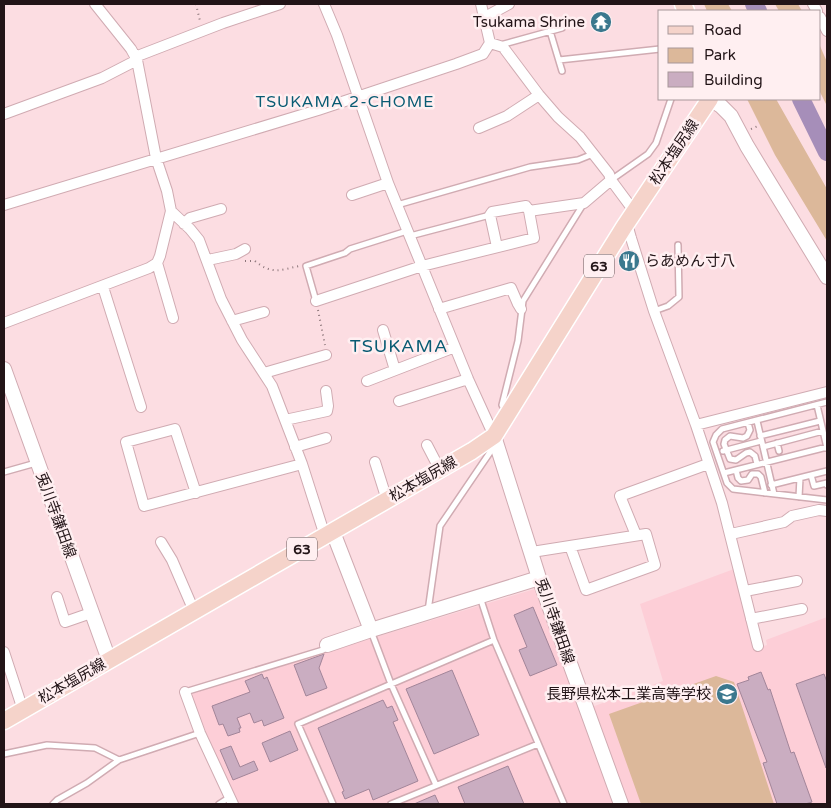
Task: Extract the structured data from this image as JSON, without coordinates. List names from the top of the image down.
{
  "streets": {
    "main road": ["松本塩尻線", "63", "兎川寺鎌田線"]
  },
  "crossings": [
    ["松本塩尻線", "兎川寺鎌田線"]
  ],
  "districts": ["TSUKAMA 2-CHOME", "TSUKAMA"],
  "places": {
    "temple": ["Tsukama Shrine"],
    "restaurant": ["らあめん寸八"],
    "school or university": ["長野県松本工業高等学校"]
  },
  "legend": ["Road", "Park", "Building"]
}
